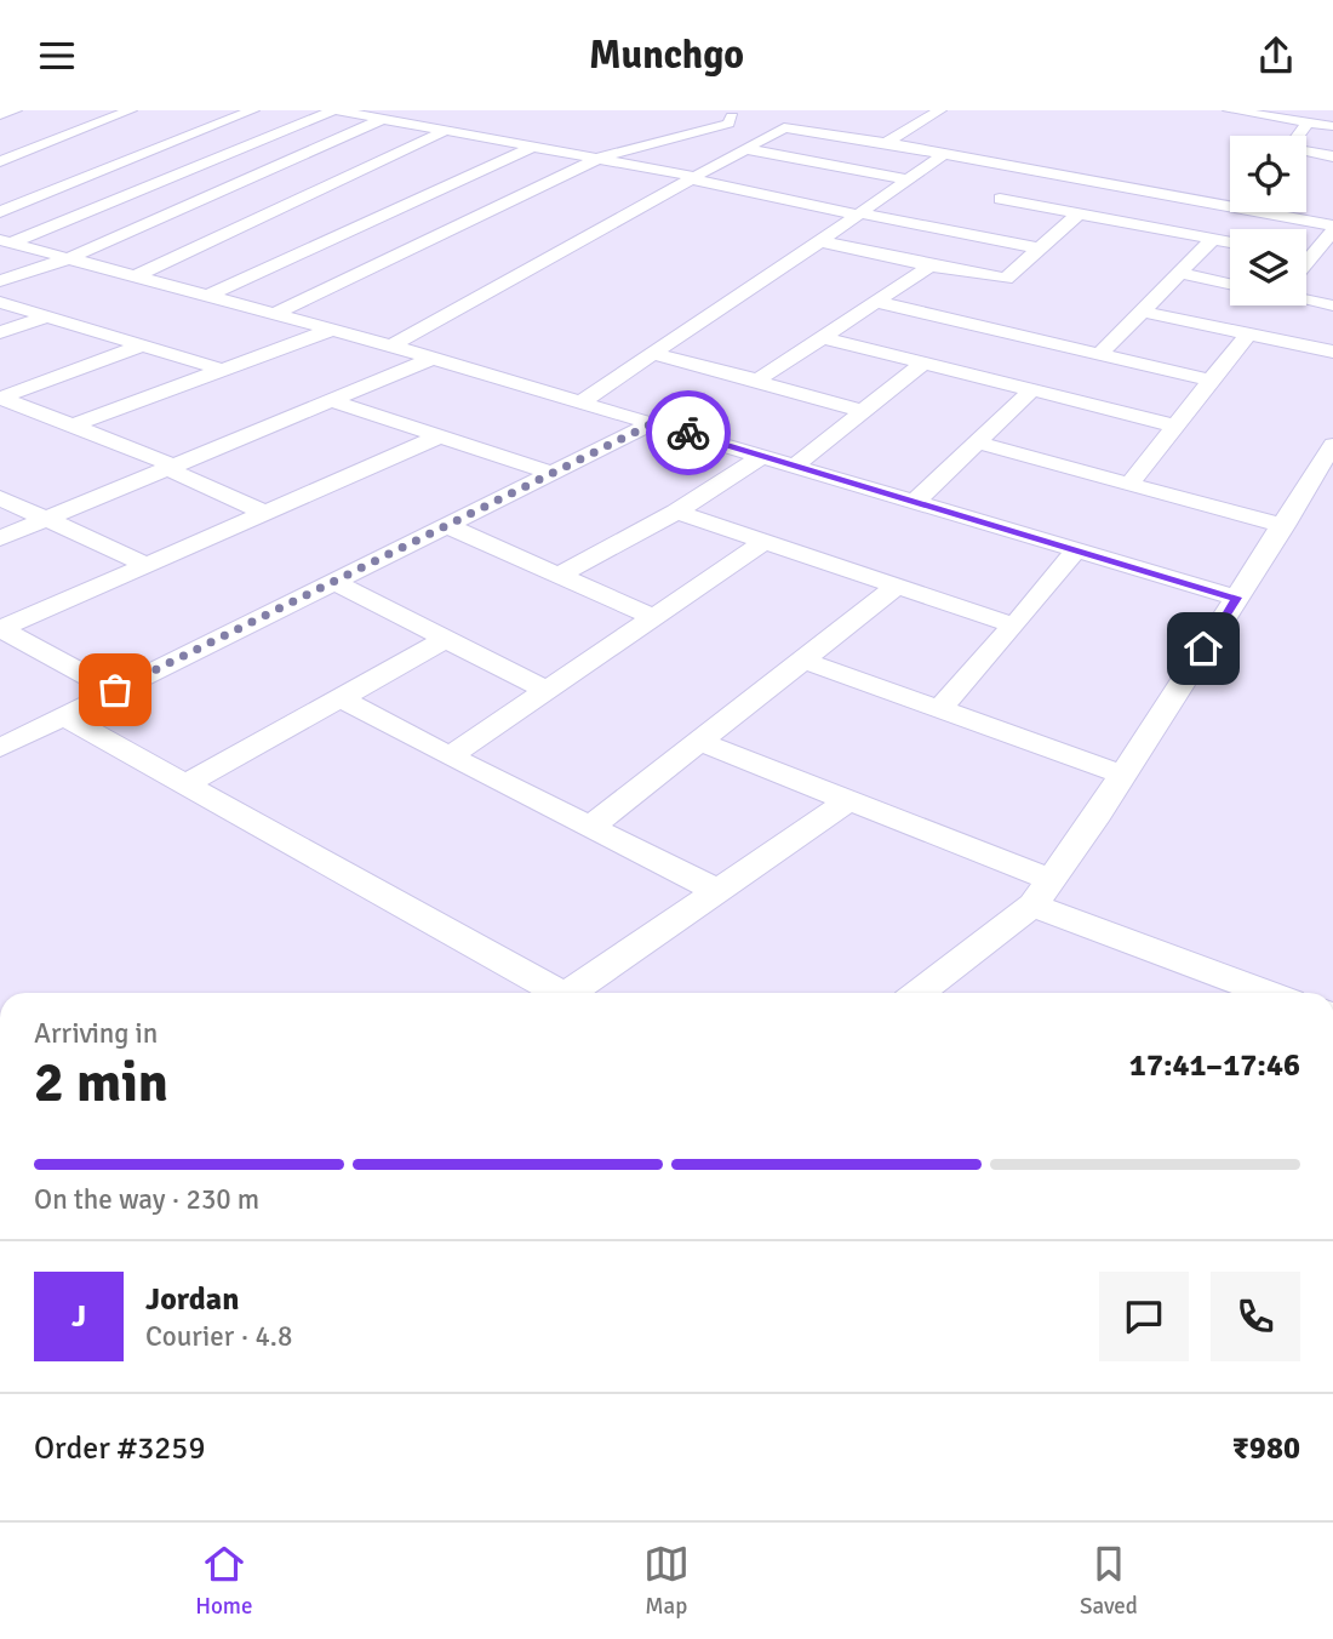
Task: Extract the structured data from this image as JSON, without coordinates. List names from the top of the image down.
{
  "page": {
    "header": "Munchgo",
    "heading": ["2 min", "Arriving in", "17:41–17:46"],
    "panel": [
      "Jordan",
      "Courier · 4.8",
      "Order #3259",
      "₹980"
    ],
    "bar": "On the way · 230 m",
    "round": "J",
    "tabs": ["Home", "Map", "Saved"]
  }
}
